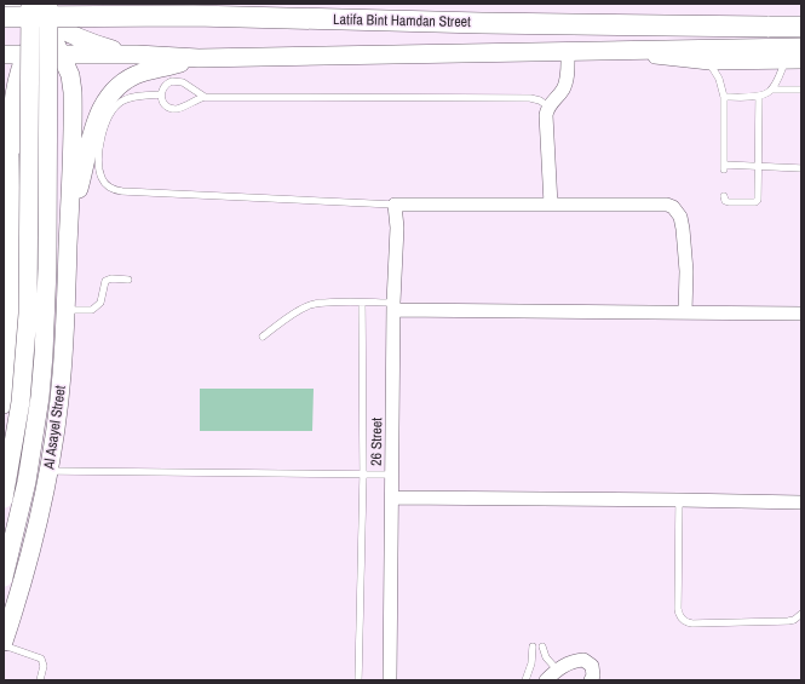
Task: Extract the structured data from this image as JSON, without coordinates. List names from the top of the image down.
{
  "streets": {
    "main road": ["Latifa Bint Hamdan Street"],
    "street": ["Al Asayel Street", "26 Street"]
  }
}
